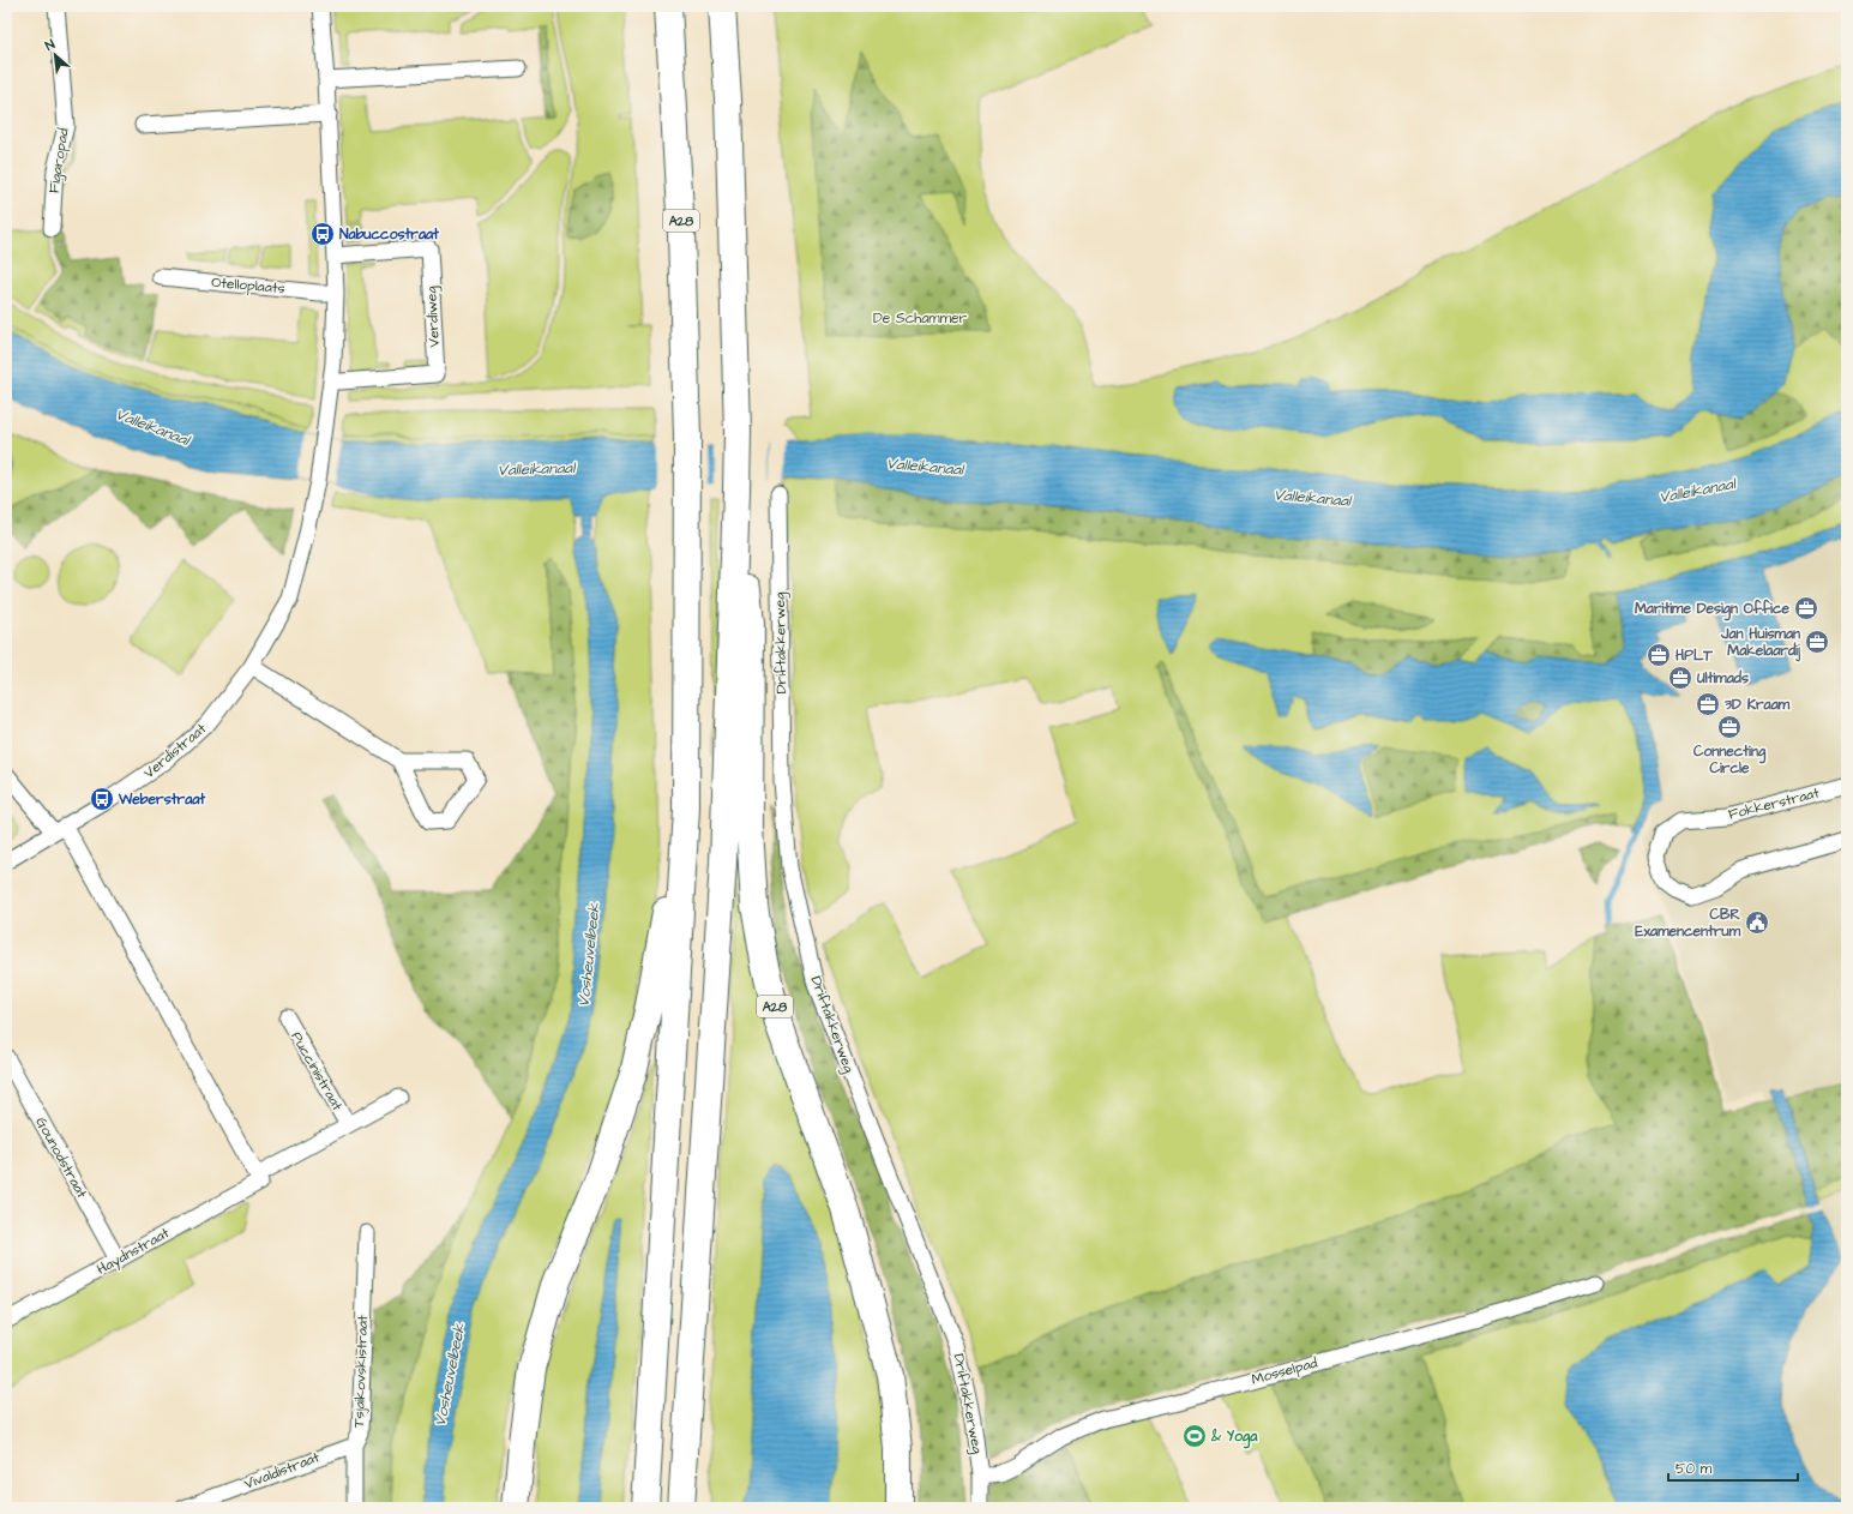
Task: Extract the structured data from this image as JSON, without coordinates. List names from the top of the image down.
{
  "streets": {
    "highway": ["A28"],
    "street": [
      "Figaropad",
      "Otelloplaats",
      "Verdiweg",
      "Driftakkerweg",
      "Verdistraat",
      "Fokkerstraat",
      "Puccinistraat",
      "Gounodstraat",
      "Haydnstraat",
      "Tsjaikovskistraat",
      "Mosselpad",
      "Vivaldistraat"
    ]
  },
  "crossings": [
    ["Verdiweg", "Verdistraat"],
    ["Driftakkerweg", "Mosselpad"],
    ["Puccinistraat", "Haydnstraat"],
    ["Gounodstraat", "Haydnstraat"],
    ["Tsjaikovskistraat", "Vivaldistraat"]
  ],
  "water": ["Valleikanaal", "Vosheuvelbeek"],
  "parks": ["De Schammer"],
  "places": {
    "bus stop": ["Nabuccostraat", "Weberstraat"],
    "office": [
      "Maritime Design Office",
      "Jan Huisman Makelaardij",
      "HPLT",
      "Ultimads",
      "3D Kraam",
      "Connecting Circle"
    ],
    "public building": ["CBR Examencentrum"],
    "sports": ["& Yoga"]
  },
  "scale_bar": "50 m",
  "north": "top left"
}
